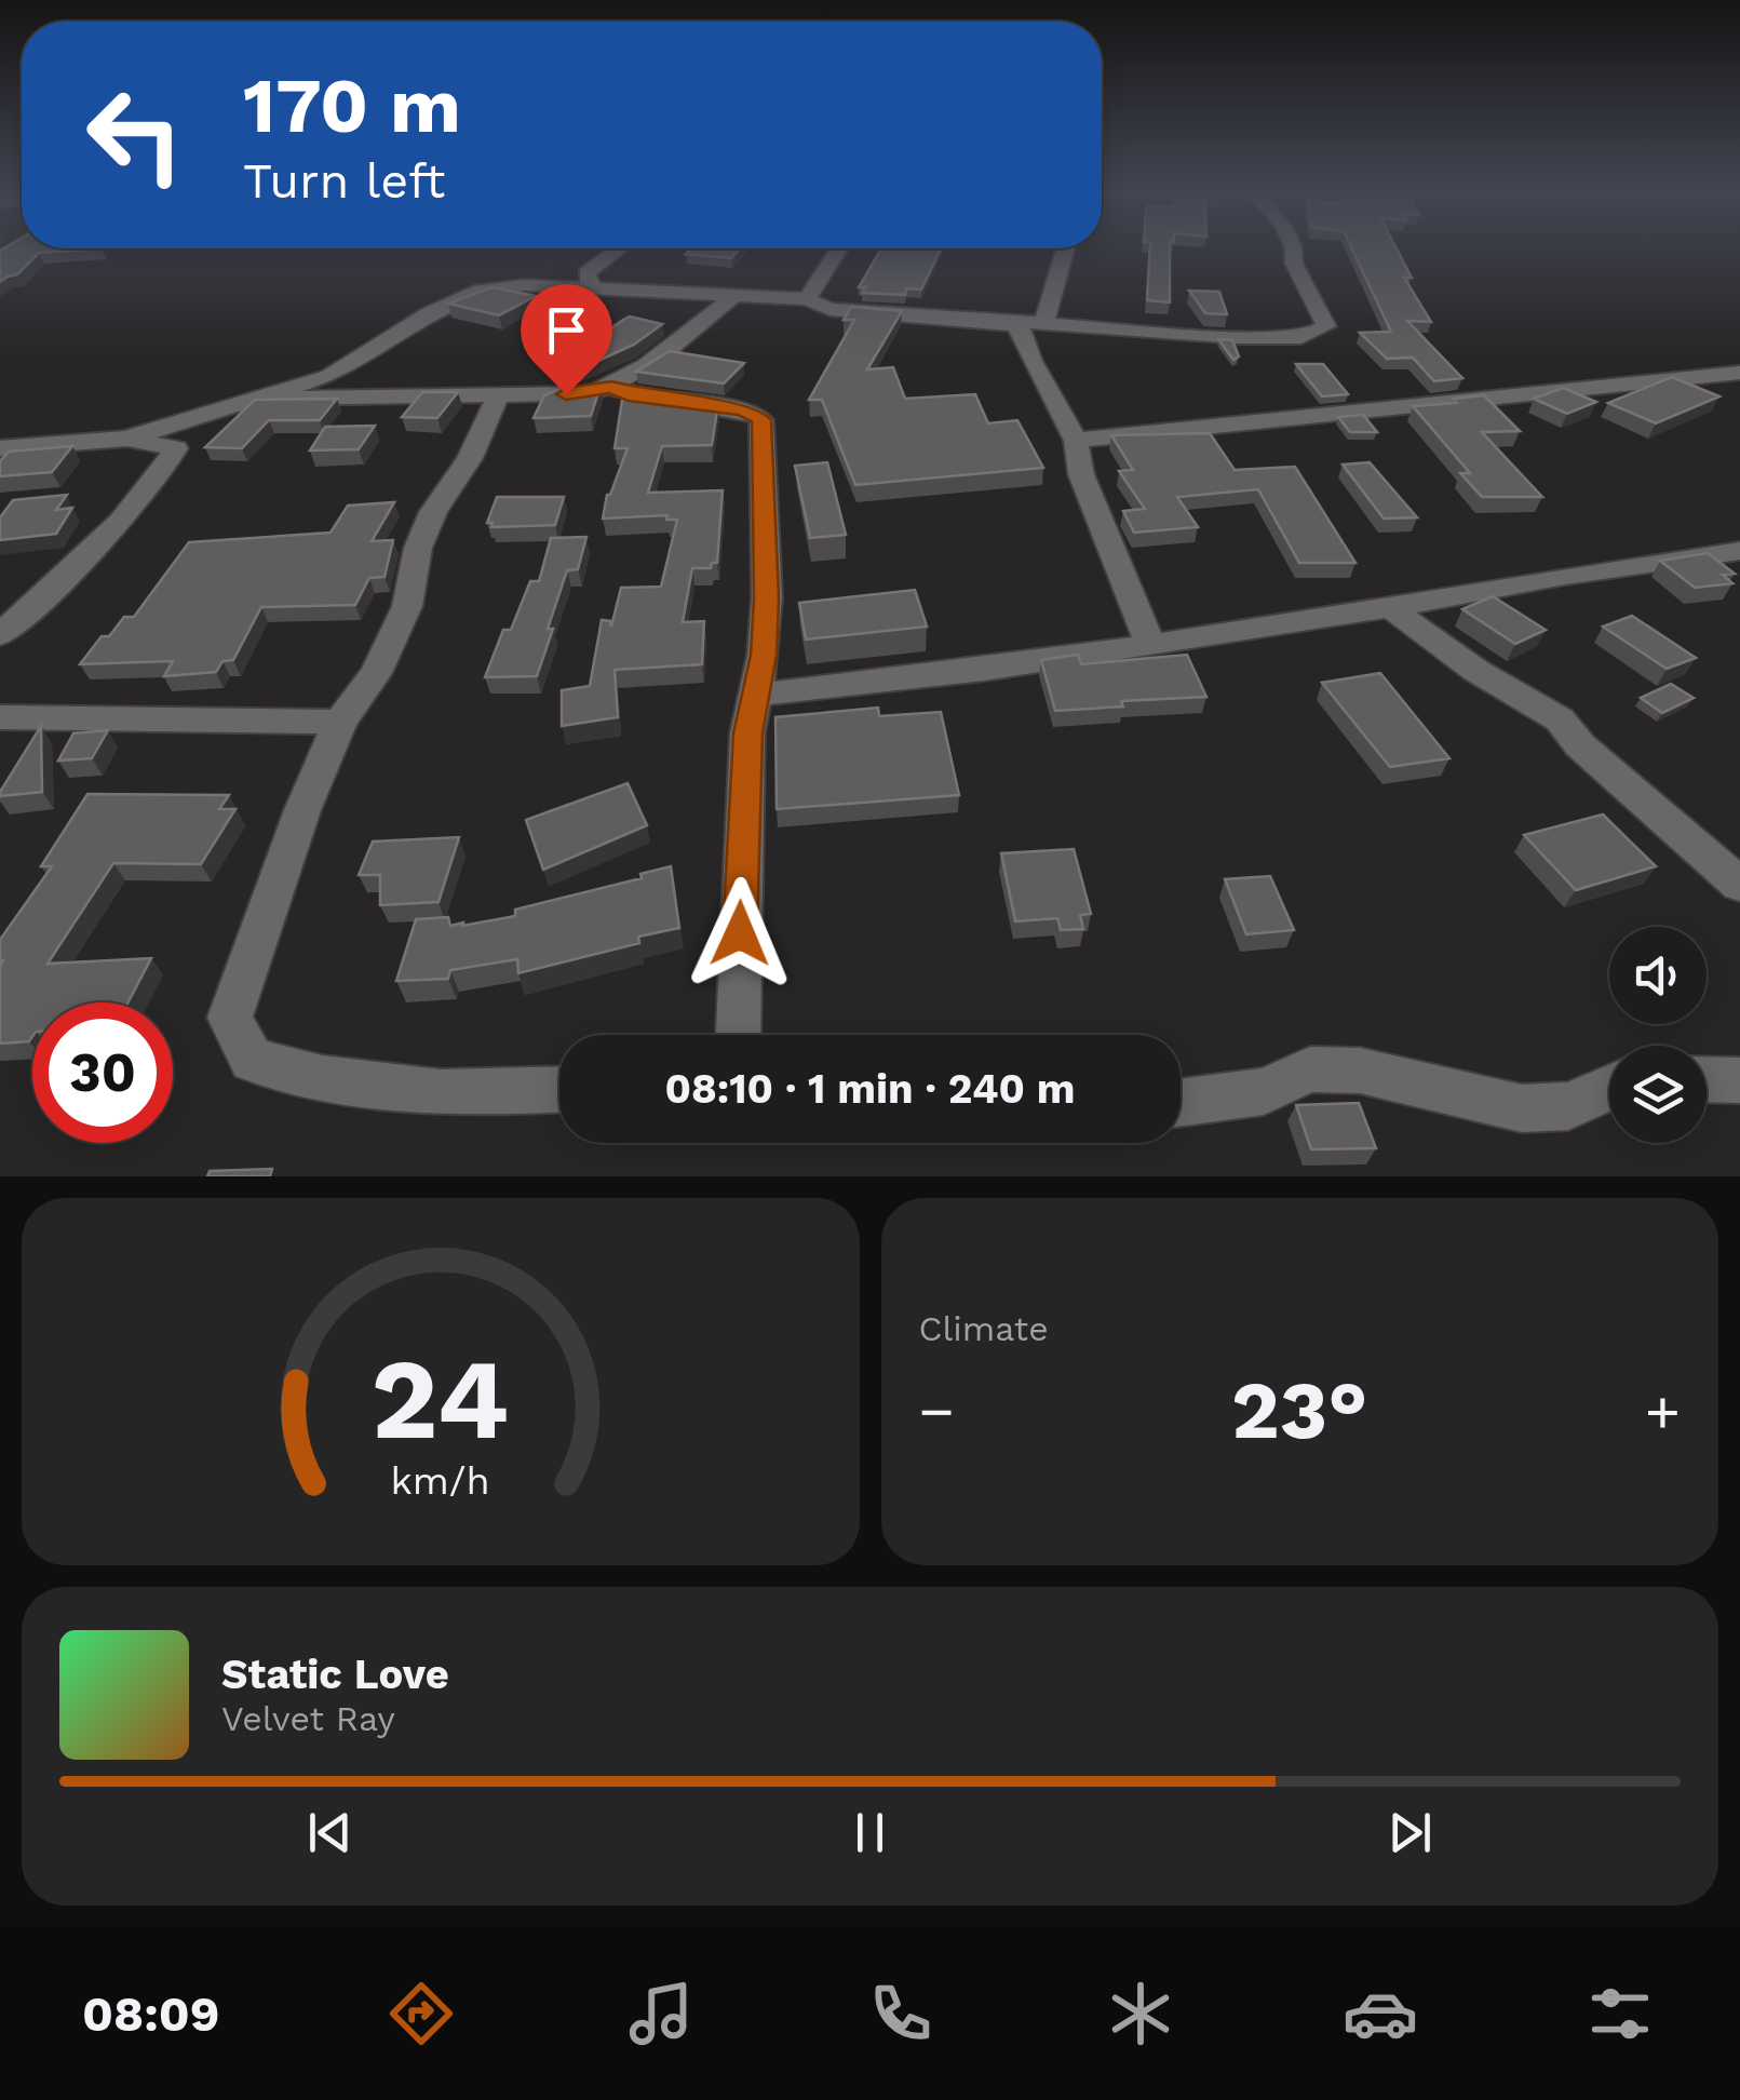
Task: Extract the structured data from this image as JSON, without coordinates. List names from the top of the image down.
{
  "page": {
    "turn": ["170 m", "Turn left"],
    "limit": "30",
    "trip": "08:10 · 1 min · 240 m",
    "tile": "Climate",
    "heat": ["−", "23°", "+"],
    "song": ["Static Love", "Velvet Ray"],
    "tabs": "08:09",
    "gauge": ["24", "km/h"]
  }
}
